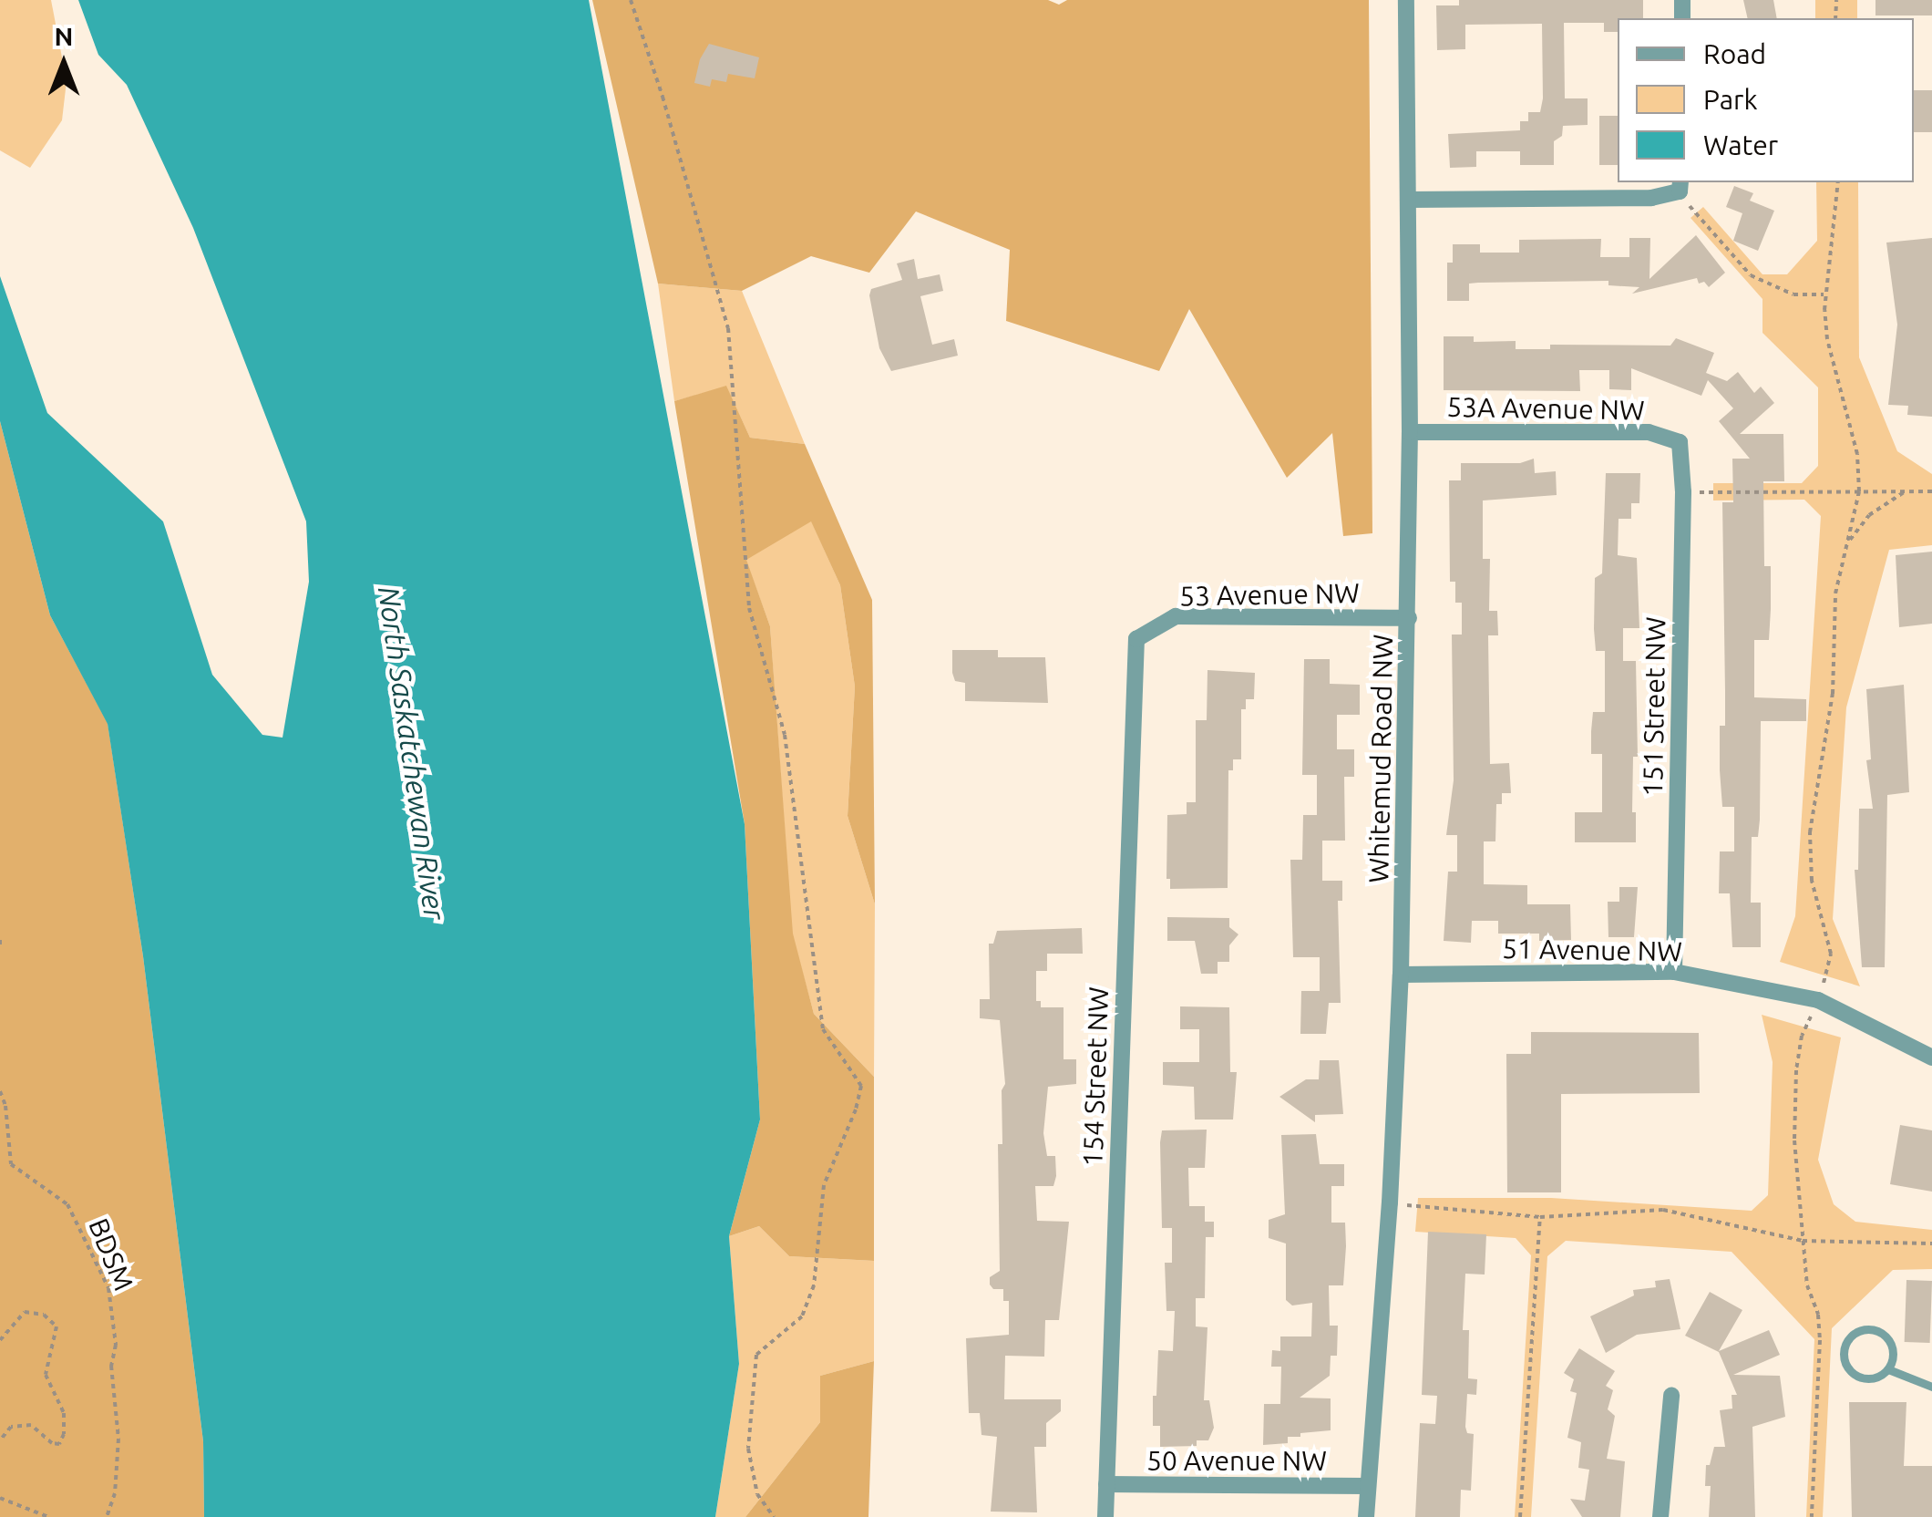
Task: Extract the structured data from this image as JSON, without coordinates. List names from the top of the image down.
{
  "streets": {
    "street": [
      "53A Avenue NW",
      "53 Avenue NW",
      "151 Street NW",
      "Whitemud Road NW",
      "51 Avenue NW",
      "154 Street NW",
      "50 Avenue NW"
    ],
    "path": ["BDSM"]
  },
  "crossings": [
    ["53A Avenue NW", "151 Street NW"],
    ["53A Avenue NW", "Whitemud Road NW"],
    ["53 Avenue NW", "Whitemud Road NW"],
    ["53 Avenue NW", "154 Street NW"],
    ["151 Street NW", "51 Avenue NW"],
    ["Whitemud Road NW", "51 Avenue NW"],
    ["Whitemud Road NW", "50 Avenue NW"],
    ["154 Street NW", "50 Avenue NW"]
  ],
  "water": ["North Saskatchewan River"],
  "legend": ["Road", "Park", "Water"],
  "north": "top"
}
